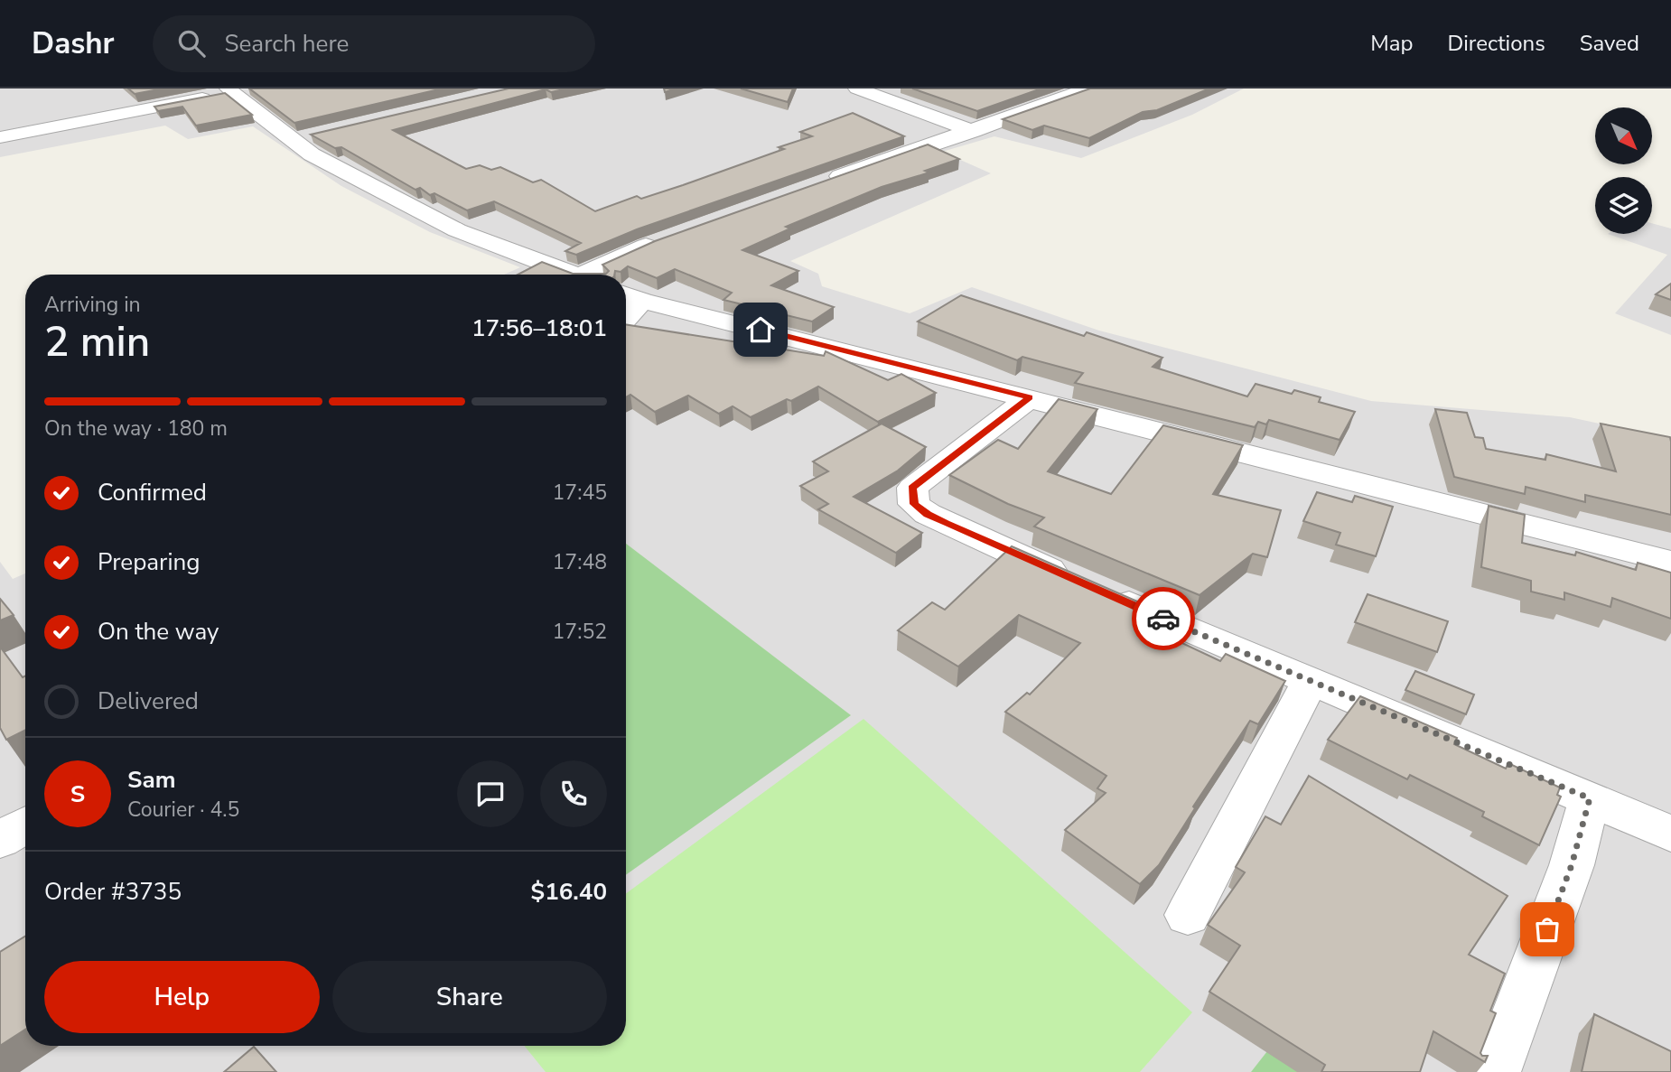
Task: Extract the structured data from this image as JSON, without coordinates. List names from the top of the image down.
{
  "north": "bottom right",
  "page": {
    "header": "Dashr",
    "search": "Search here",
    "nav": ["Map", "Directions", "Saved"],
    "heading": ["2 min", "Arriving in", "17:56–18:01"],
    "panel": [
      "Sam",
      "Courier · 4.5",
      "Order #3735",
      "$16.40"
    ],
    "bar": "On the way · 180 m",
    "list": [
      ["Confirmed", "17:45"],
      ["Preparing", "17:48"],
      ["On the way", "17:52"],
      "Delivered"
    ],
    "round": "S",
    "buttons": ["Help", "Share"]
  }
}
